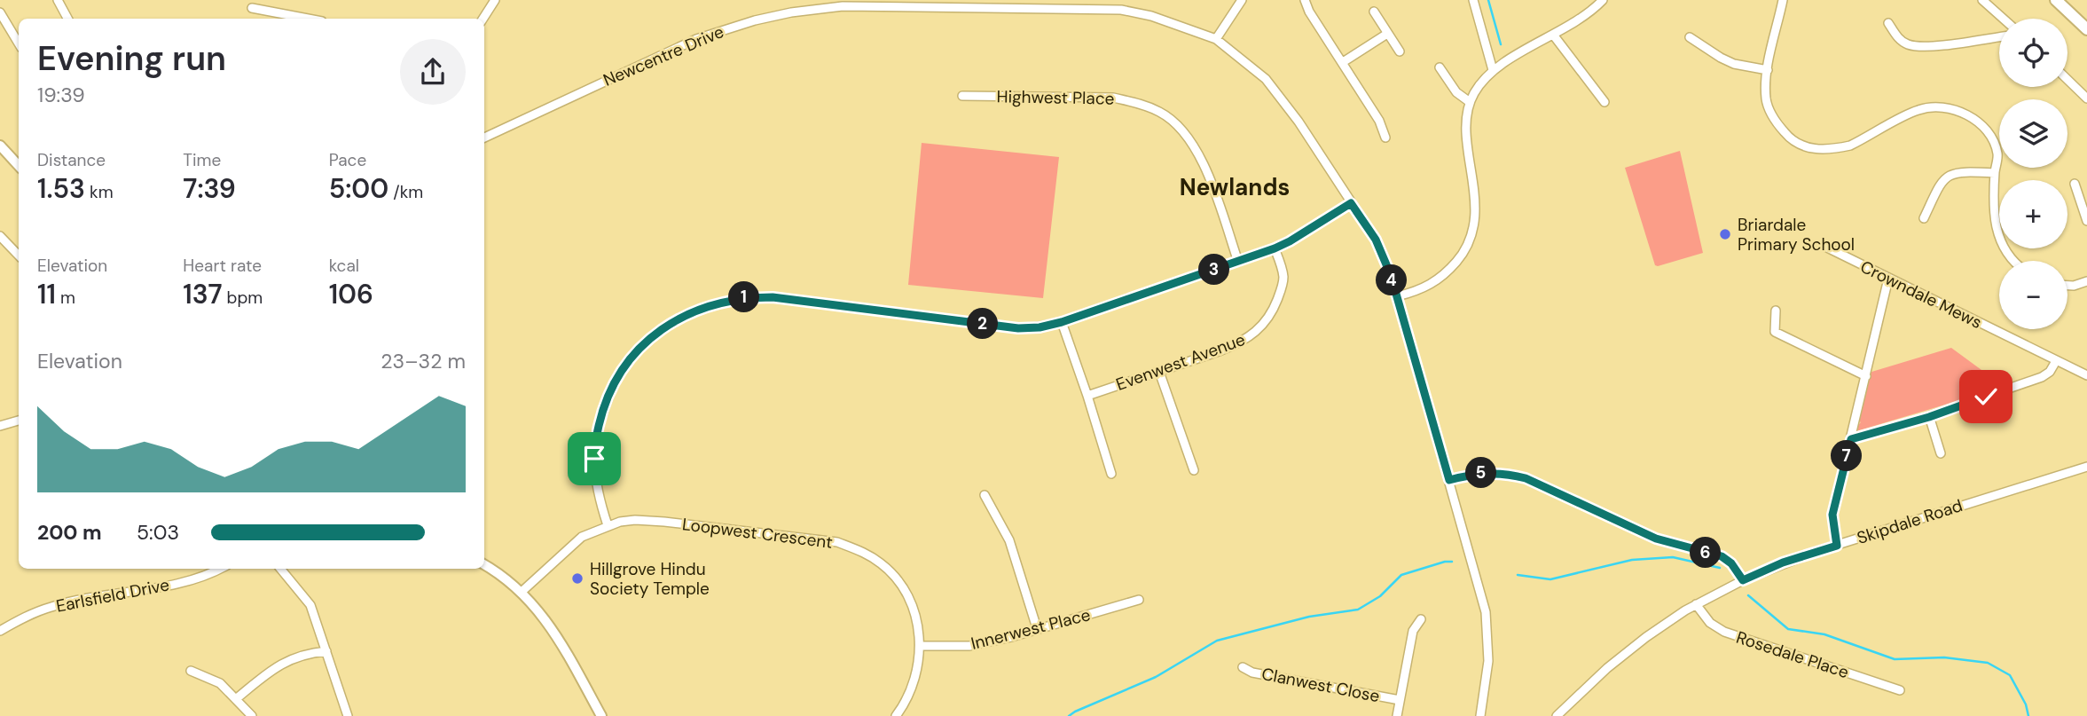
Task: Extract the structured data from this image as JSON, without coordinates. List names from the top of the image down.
{
  "streets": {
    "street": [
      "Newcentre Drive",
      "Highwest Place",
      "Crowndale Mews",
      "Evenwest Avenue",
      "Skipdale Road",
      "Loopwest Crescent",
      "Earlsfield Drive",
      "Innerwest Place",
      "Rosedale Place",
      "Clanwest Close"
    ]
  },
  "crossings": [
    ["Skipdale Road", "Rosedale Place"],
    ["Loopwest Crescent", "Innerwest Place"]
  ],
  "districts": ["Newlands"],
  "places": ["Briardale Primary School", "Hillgrove Hindu Society Temple"],
  "page": {
    "map_buttons": ["+", "−"],
    "heading": ["Evening run", "19:39"],
    "stats": [
      ["Distance", "1.53 km"],
      ["Time", "7:39"],
      ["Pace", "5:00 /km"],
      ["Elevation", "11 m"],
      ["Heart rate", "137 bpm"],
      ["kcal", "106"]
    ],
    "pins": [
      "3",
      "4",
      "1",
      "2",
      "7",
      "5",
      "6"
    ],
    "chart": ["Elevation", "23–32 m"],
    "list": [
      {
        "name": "200 m",
        "note": "5:03"
      }
    ]
  }
}
